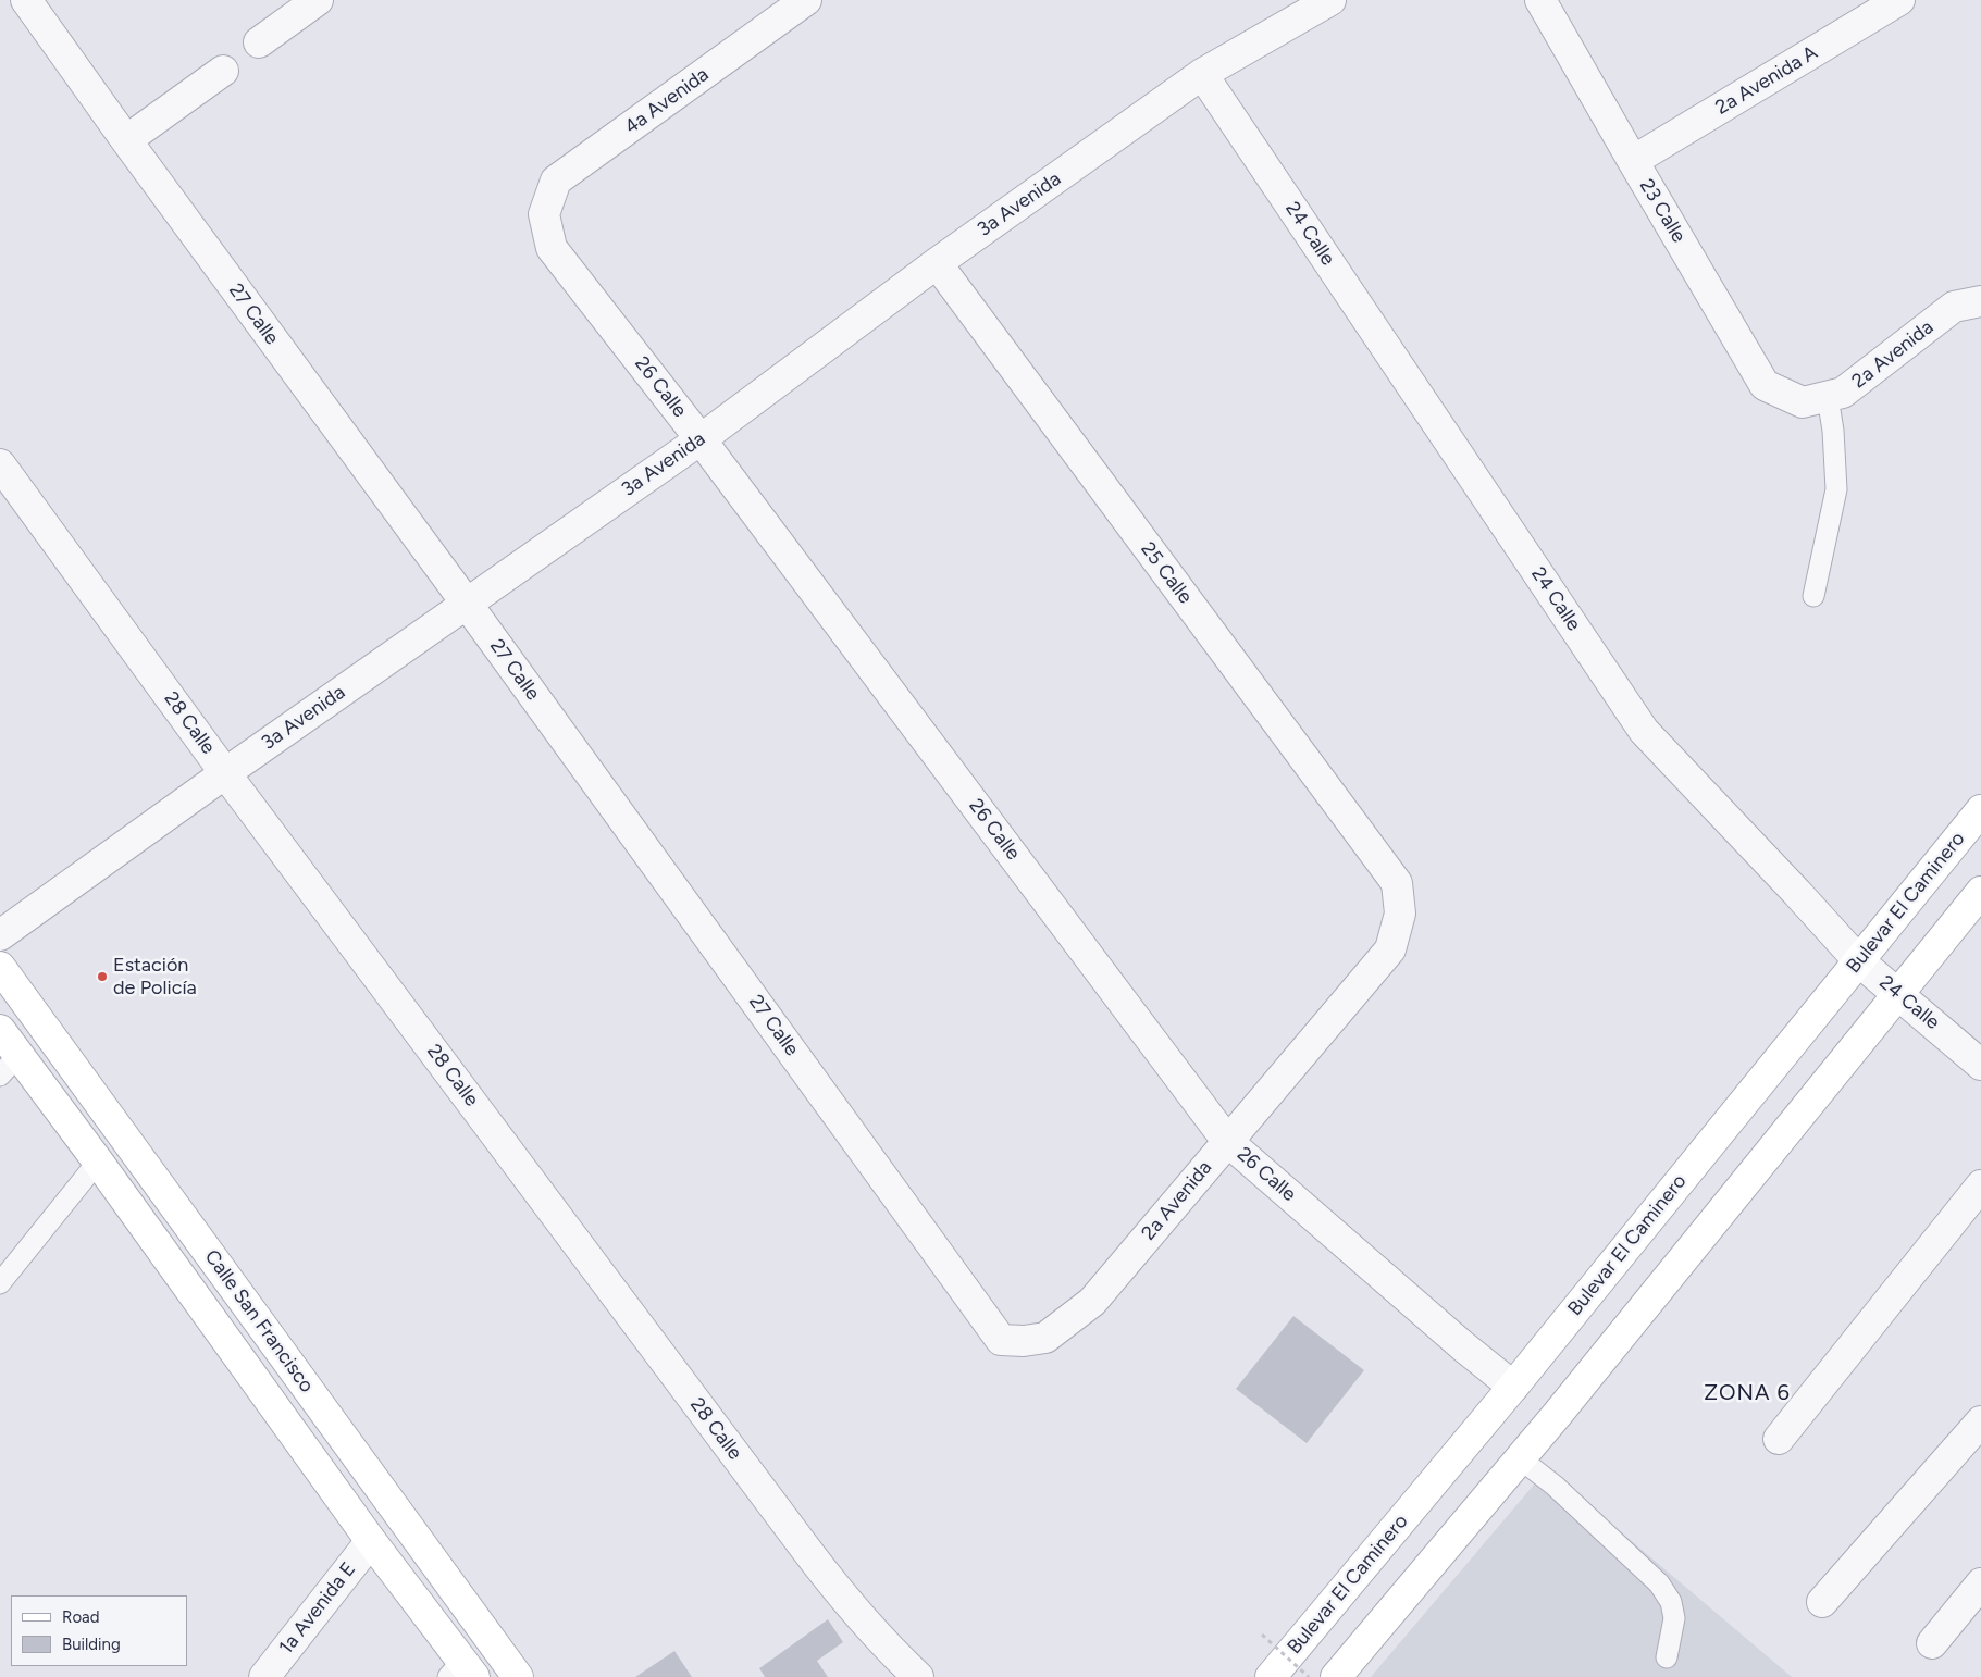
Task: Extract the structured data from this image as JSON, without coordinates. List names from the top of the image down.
{
  "streets": {
    "main road": ["Bulevar El Caminero", "Calle San Francisco"],
    "street": [
      "2a Avenida A",
      "4a Avenida",
      "3a Avenida",
      "23 Calle",
      "24 Calle",
      "27 Calle",
      "2a Avenida",
      "26 Calle",
      "25 Calle",
      "28 Calle",
      "1a Avenida E"
    ]
  },
  "crossings": [
    ["2a Avenida A", "23 Calle"],
    ["4a Avenida", "26 Calle"],
    ["3a Avenida", "24 Calle"],
    ["3a Avenida", "27 Calle"],
    ["3a Avenida", "26 Calle"],
    ["3a Avenida", "25 Calle"],
    ["3a Avenida", "28 Calle"],
    ["23 Calle", "2a Avenida"],
    ["24 Calle", "Bulevar El Caminero"],
    ["27 Calle", "2a Avenida"],
    ["2a Avenida", "26 Calle"],
    ["2a Avenida", "25 Calle"],
    ["26 Calle", "Bulevar El Caminero"],
    ["Calle San Francisco", "1a Avenida E"]
  ],
  "districts": ["ZONA 6"],
  "places": ["Estación de Policía"],
  "legend": ["Road", "Building"]
}
